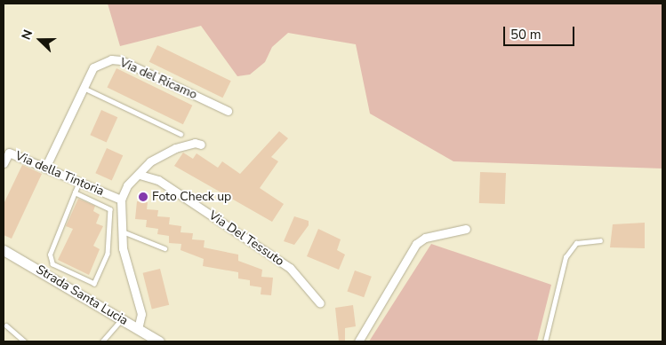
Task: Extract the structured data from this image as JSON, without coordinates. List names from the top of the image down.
{
  "streets": {
    "street": [
      "Via del Ricamo",
      "Via della Tintoria",
      "Via Del Tessuto",
      "Strada Santa Lucia"
    ]
  },
  "crossings": [
    ["Via del Ricamo", "Via della Tintoria"]
  ],
  "places": ["Foto Check up"],
  "scale_bar": "50 m",
  "north": "left"
}
